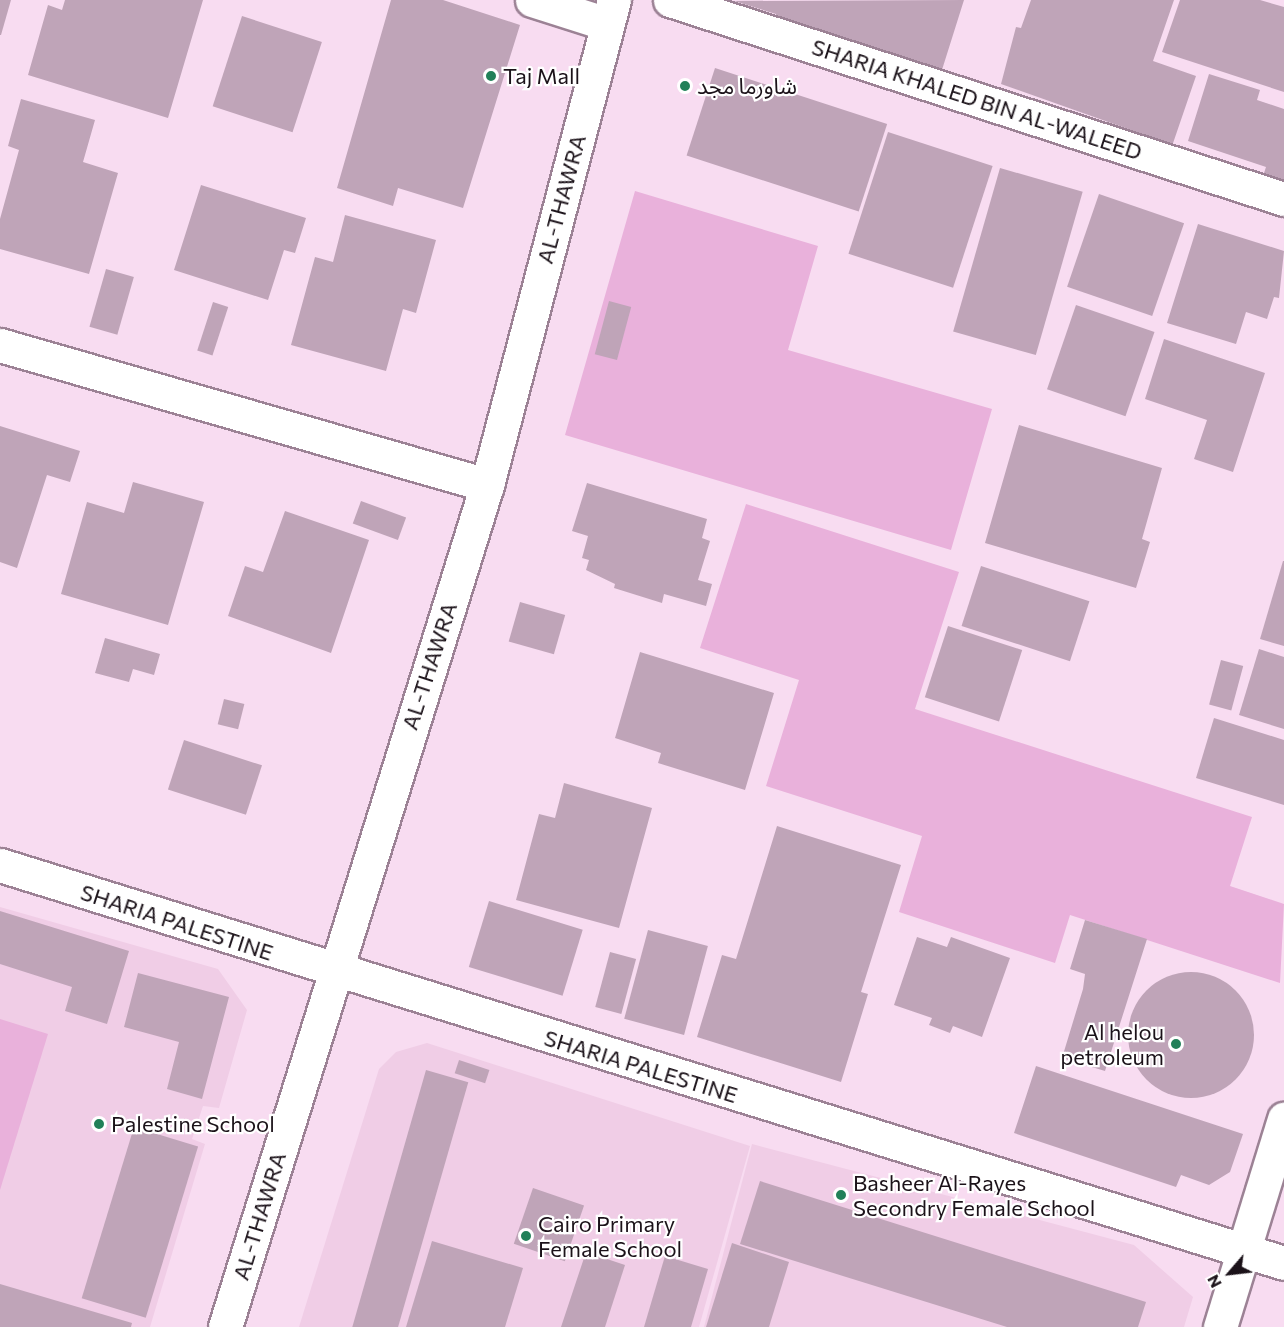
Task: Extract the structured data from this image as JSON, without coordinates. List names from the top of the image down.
{
  "streets": {
    "street": ["SHARIA KHALED BIN AL-WALEED", "AL-THAWRA", "SHARIA PALESTINE"]
  },
  "crossings": [
    ["AL-THAWRA", "SHARIA PALESTINE"]
  ],
  "places": [
    "Taj Mall",
    "شاورما مجد",
    "Al helou petroleum",
    "Palestine School",
    "Basheer Al-Rayes Secondry Female School",
    "Cairo Primary Female School"
  ],
  "north": "bottom left"
}
